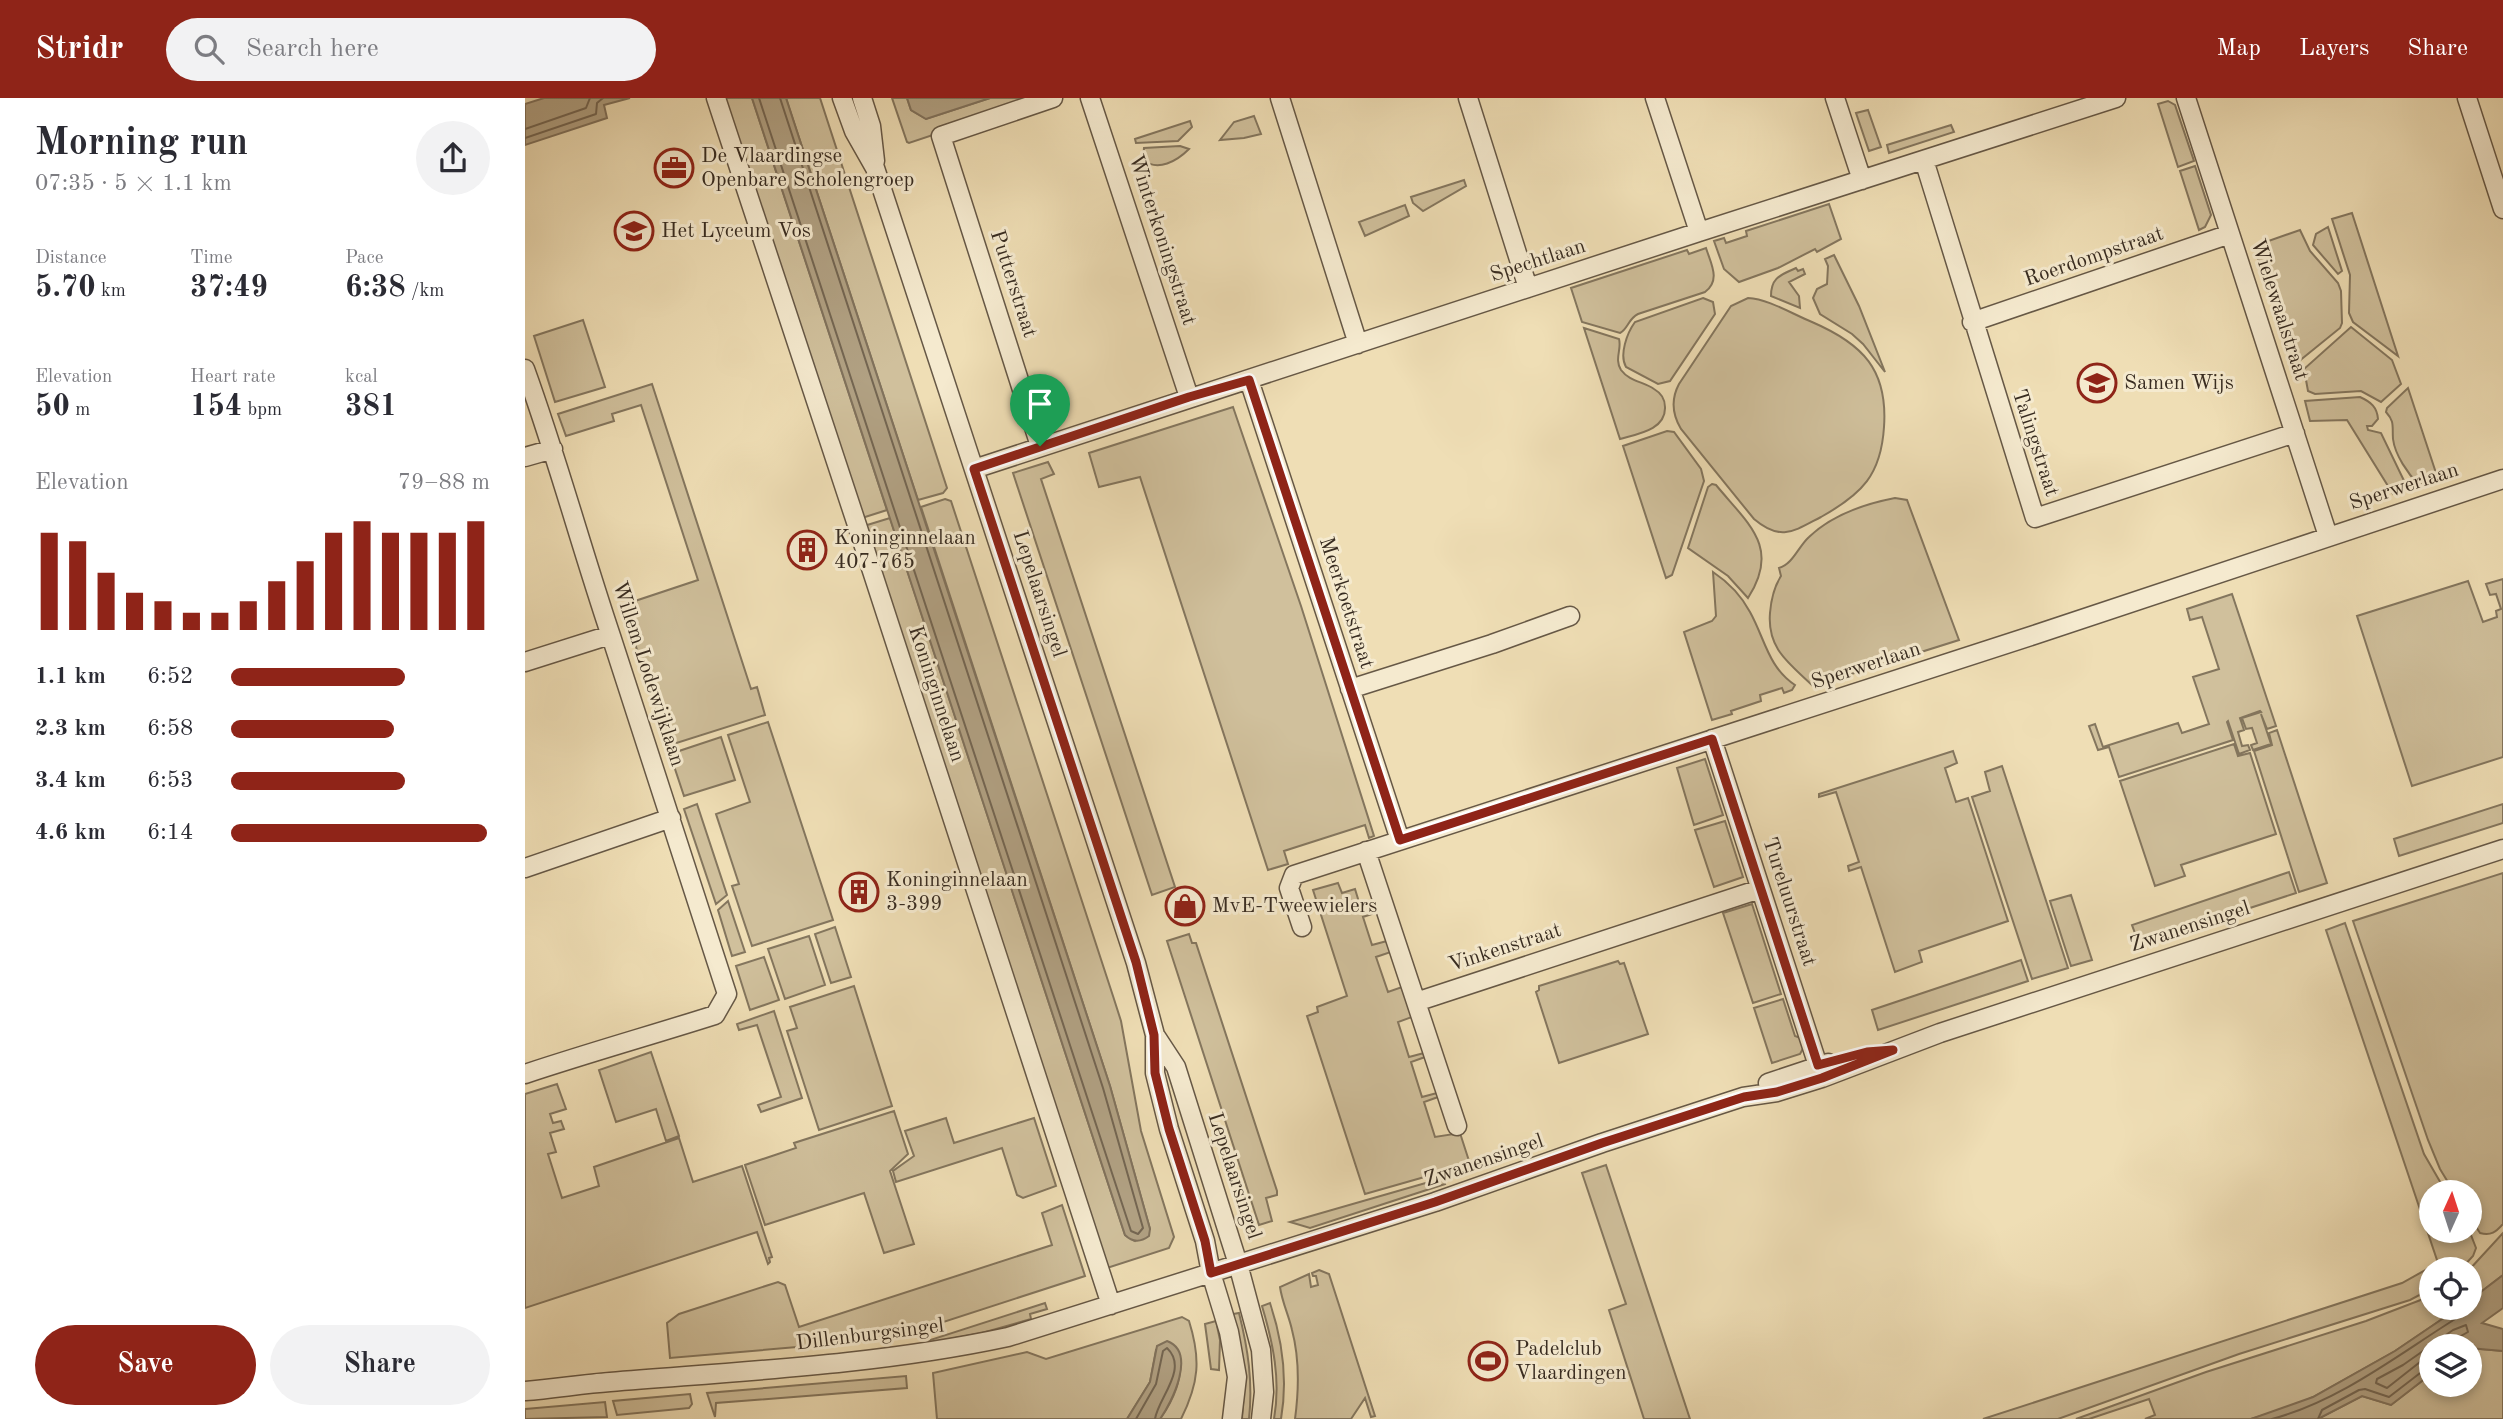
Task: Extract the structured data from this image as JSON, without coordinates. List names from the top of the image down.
{
  "streets": {
    "street": [
      "Winterkoningstraat",
      "Roerdompstraat",
      "Spechtlaan",
      "Putterstraat",
      "Wielewaalstraat",
      "Talingstraat",
      "Sperwerlaan",
      "Lepelaarsingel",
      "Meerkoetstraat",
      "Willem Lodewijklaan",
      "Koninginnelaan",
      "Tureluurstraat",
      "Zwanensingel",
      "Vinkenstraat",
      "Dillenburgsingel"
    ]
  },
  "crossings": [
    ["Winterkoningstraat", "Spechtlaan"],
    ["Roerdompstraat", "Wielewaalstraat"],
    ["Roerdompstraat", "Talingstraat"],
    ["Spechtlaan", "Putterstraat"],
    ["Spechtlaan", "Talingstraat"],
    ["Spechtlaan", "Lepelaarsingel"],
    ["Spechtlaan", "Meerkoetstraat"],
    ["Wielewaalstraat", "Talingstraat"],
    ["Wielewaalstraat", "Sperwerlaan"],
    ["Sperwerlaan", "Meerkoetstraat"],
    ["Sperwerlaan", "Tureluurstraat"],
    ["Lepelaarsingel", "Zwanensingel"],
    ["Lepelaarsingel", "Dillenburgsingel"],
    ["Koninginnelaan", "Dillenburgsingel"],
    ["Tureluurstraat", "Zwanensingel"],
    ["Tureluurstraat", "Vinkenstraat"],
    ["Zwanensingel", "Dillenburgsingel"]
  ],
  "places": {
    "office": ["De Vlaardingse Openbare Scholengroep"],
    "school or university": ["Het Lyceum Vos", "Samen Wijs"],
    "building": ["Koninginnelaan 407-765", "Koninginnelaan 3-399"],
    "shop": ["MvE-Tweewielers"],
    "sports": ["Padelclub Vlaardingen"]
  },
  "north": "top",
  "page": {
    "header": "Stridr",
    "search": "Search here",
    "nav": ["Map", "Layers", "Share"],
    "heading": ["Morning run", "07:35 · 5 × 1.1 km"],
    "stats": [
      ["Distance", "5.70 km"],
      ["Time", "37:49"],
      ["Pace", "6:38 /km"],
      ["Elevation", "50 m"],
      ["Heart rate", "154 bpm"],
      ["kcal", "381"]
    ],
    "chart": ["Elevation", "79–88 m"],
    "list": [
      {
        "name": "1.1 km",
        "note": "6:52"
      },
      {
        "name": "2.3 km",
        "note": "6:58"
      },
      {
        "name": "3.4 km",
        "note": "6:53"
      },
      {
        "name": "4.6 km",
        "note": "6:14"
      }
    ],
    "buttons": ["Save", "Share"]
  }
}
